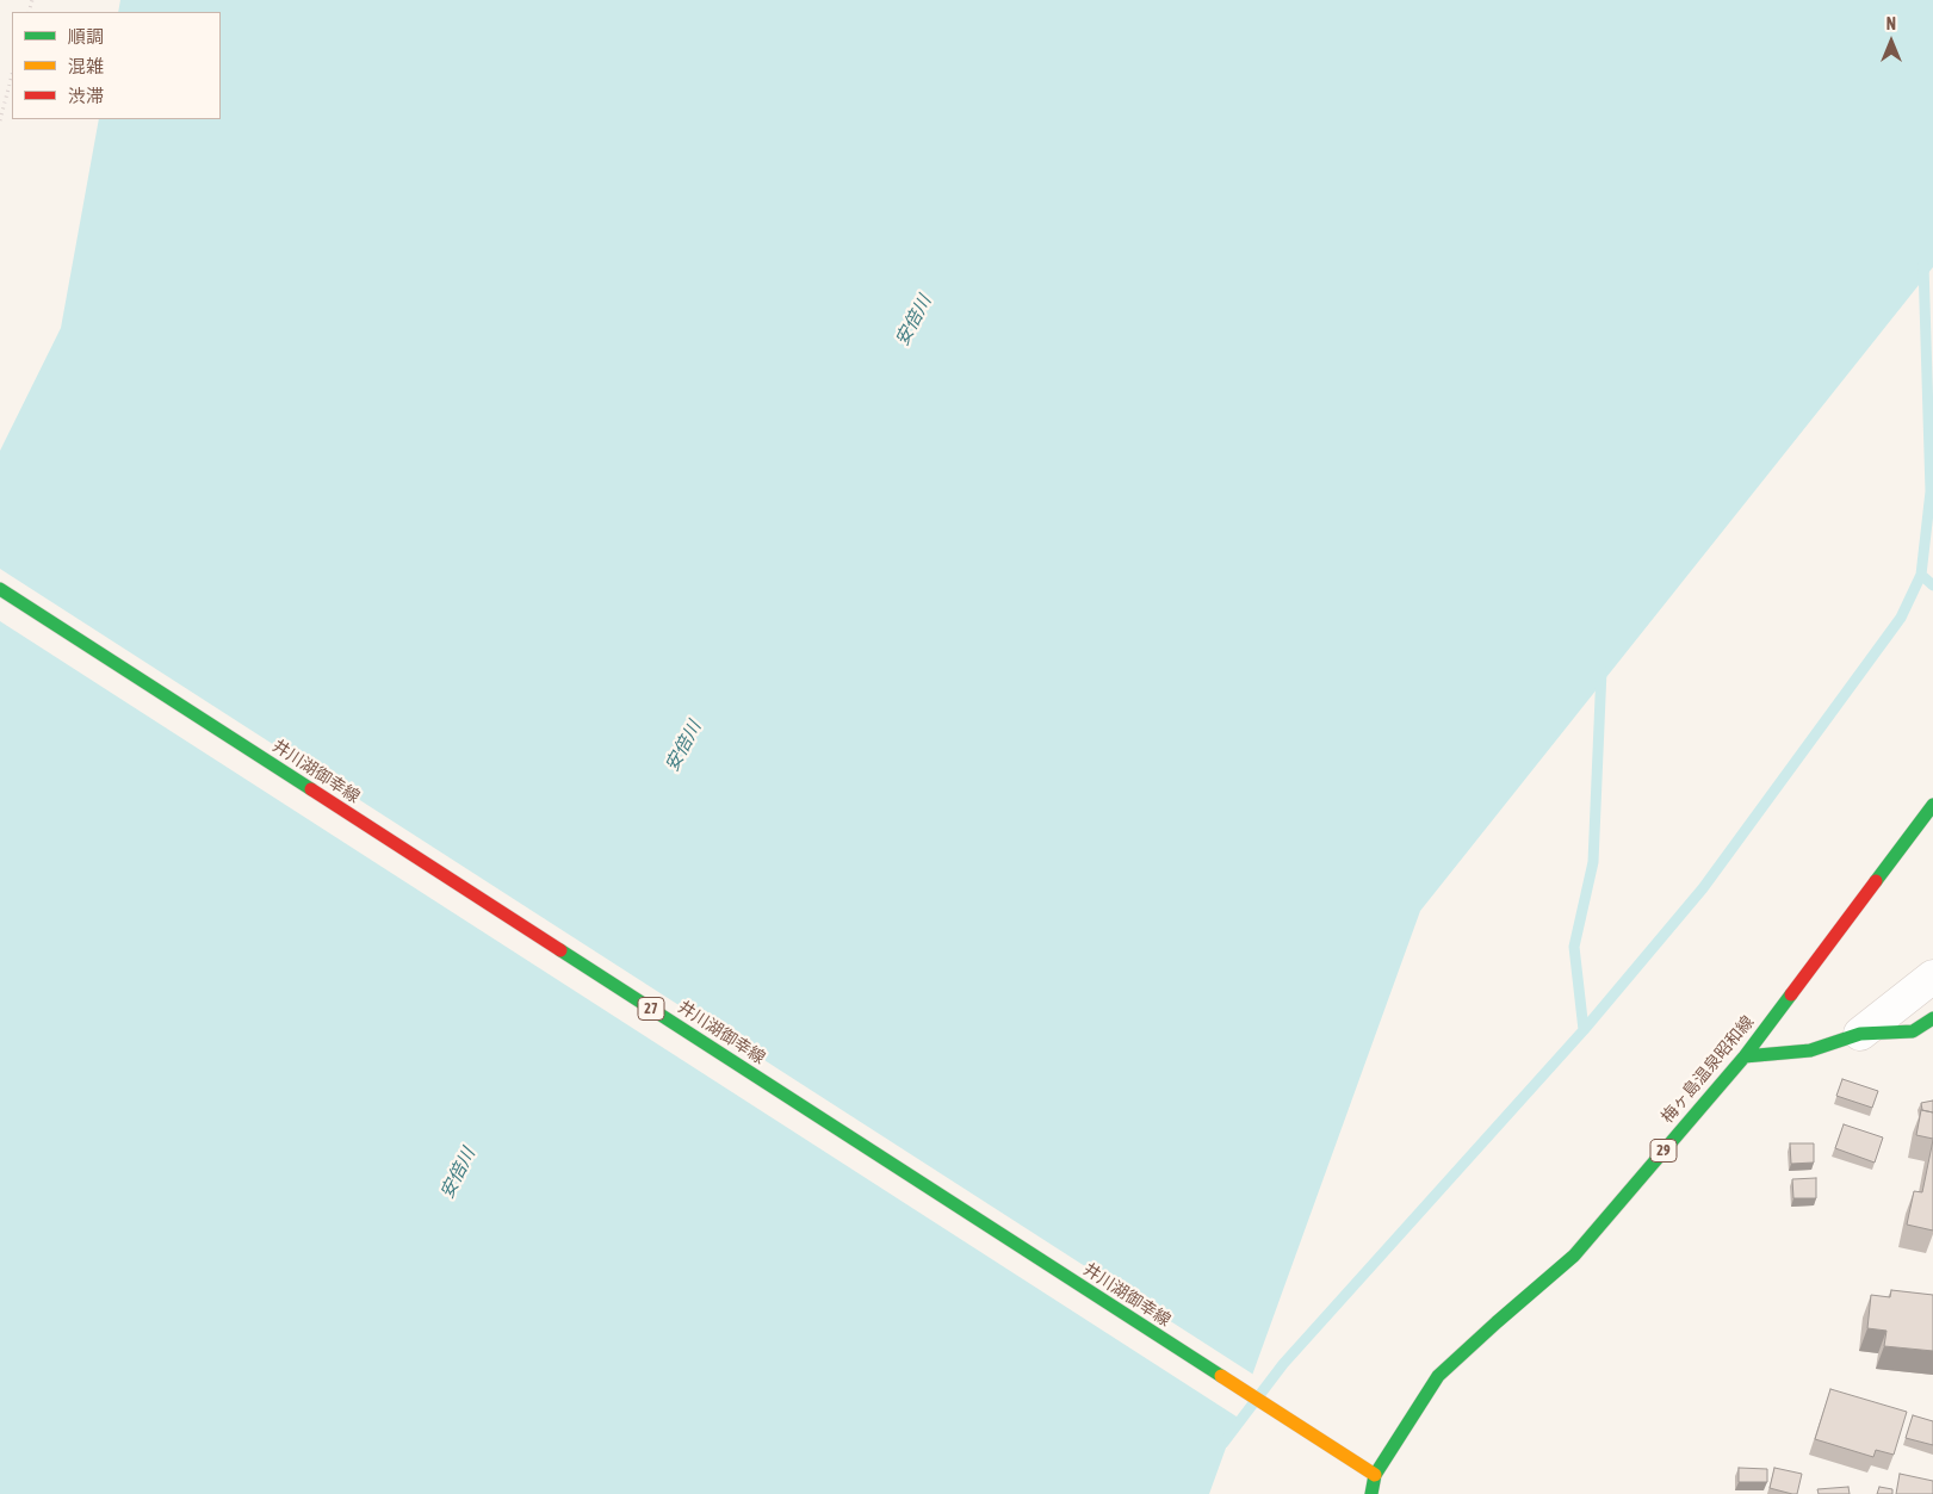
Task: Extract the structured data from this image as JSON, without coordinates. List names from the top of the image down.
{
  "streets": {
    "main road": [
      "井川湖御幸線",
      "27",
      "梅ヶ島温泉昭和線",
      "29"
    ]
  },
  "crossings": [
    ["井川湖御幸線", "梅ヶ島温泉昭和線"]
  ],
  "water": ["安倍川"],
  "legend": ["順調", "混雑", "渋滞"],
  "north": "top"
}
